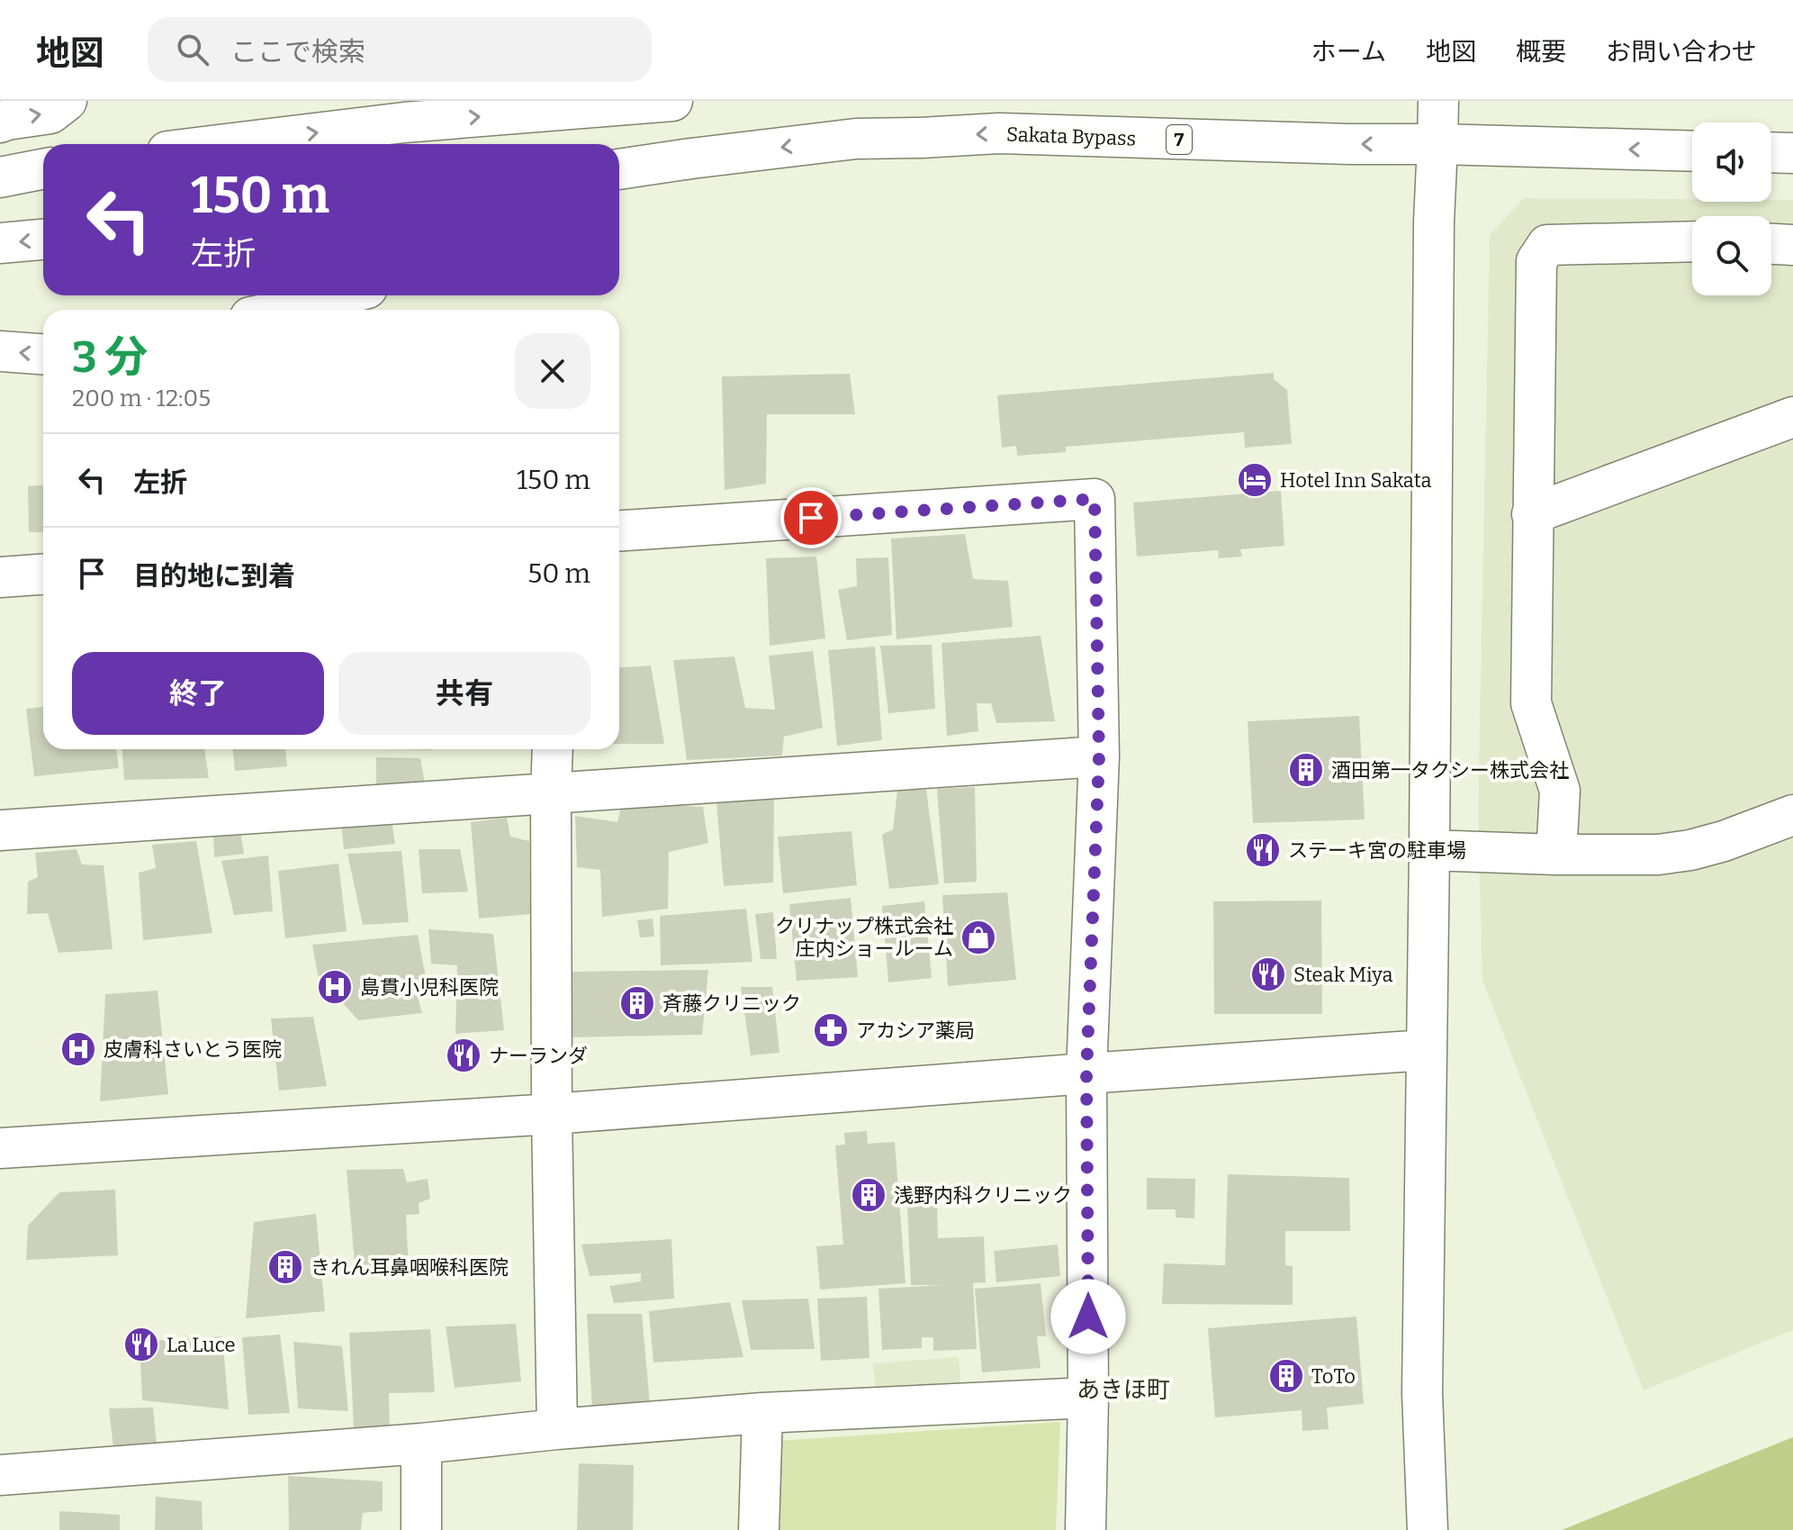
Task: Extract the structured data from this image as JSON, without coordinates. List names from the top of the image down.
{
  "streets": {
    "main road": ["Sakata Bypass", "7"]
  },
  "one_way": ["Sakata Bypass"],
  "districts": ["あきほ町"],
  "places": {
    "hotel": ["Hotel Inn Sakata"],
    "building": [
      "酒田第一タクシー株式会社",
      "斉藤クリニック",
      "浅野内科クリニック",
      "きれん耳鼻咽喉科医院",
      "ToTo"
    ],
    "restaurant": [
      "ステーキ宮の駐車場",
      "Steak Miya",
      "ナーランダ",
      "La Luce"
    ],
    "shop": ["クリナップ株式会社 庄内ショールーム"],
    "hospital": ["島貫小児科医院", "皮膚科さいとう医院"],
    "pharmacy": ["アカシア薬局"]
  },
  "page": {
    "header": "地図",
    "search": "ここで検索",
    "nav": [
      "ホーム",
      "地図",
      "概要",
      "お問い合わせ"
    ],
    "turn": ["150 m", "左折"],
    "heading": ["3 分", "200 m · 12:05"],
    "list": [
      {
        "name": "左折",
        "value": "150 m"
      },
      {
        "name": "目的地に到着",
        "value": "50 m"
      }
    ],
    "buttons": ["終了", "共有"]
  }
}
